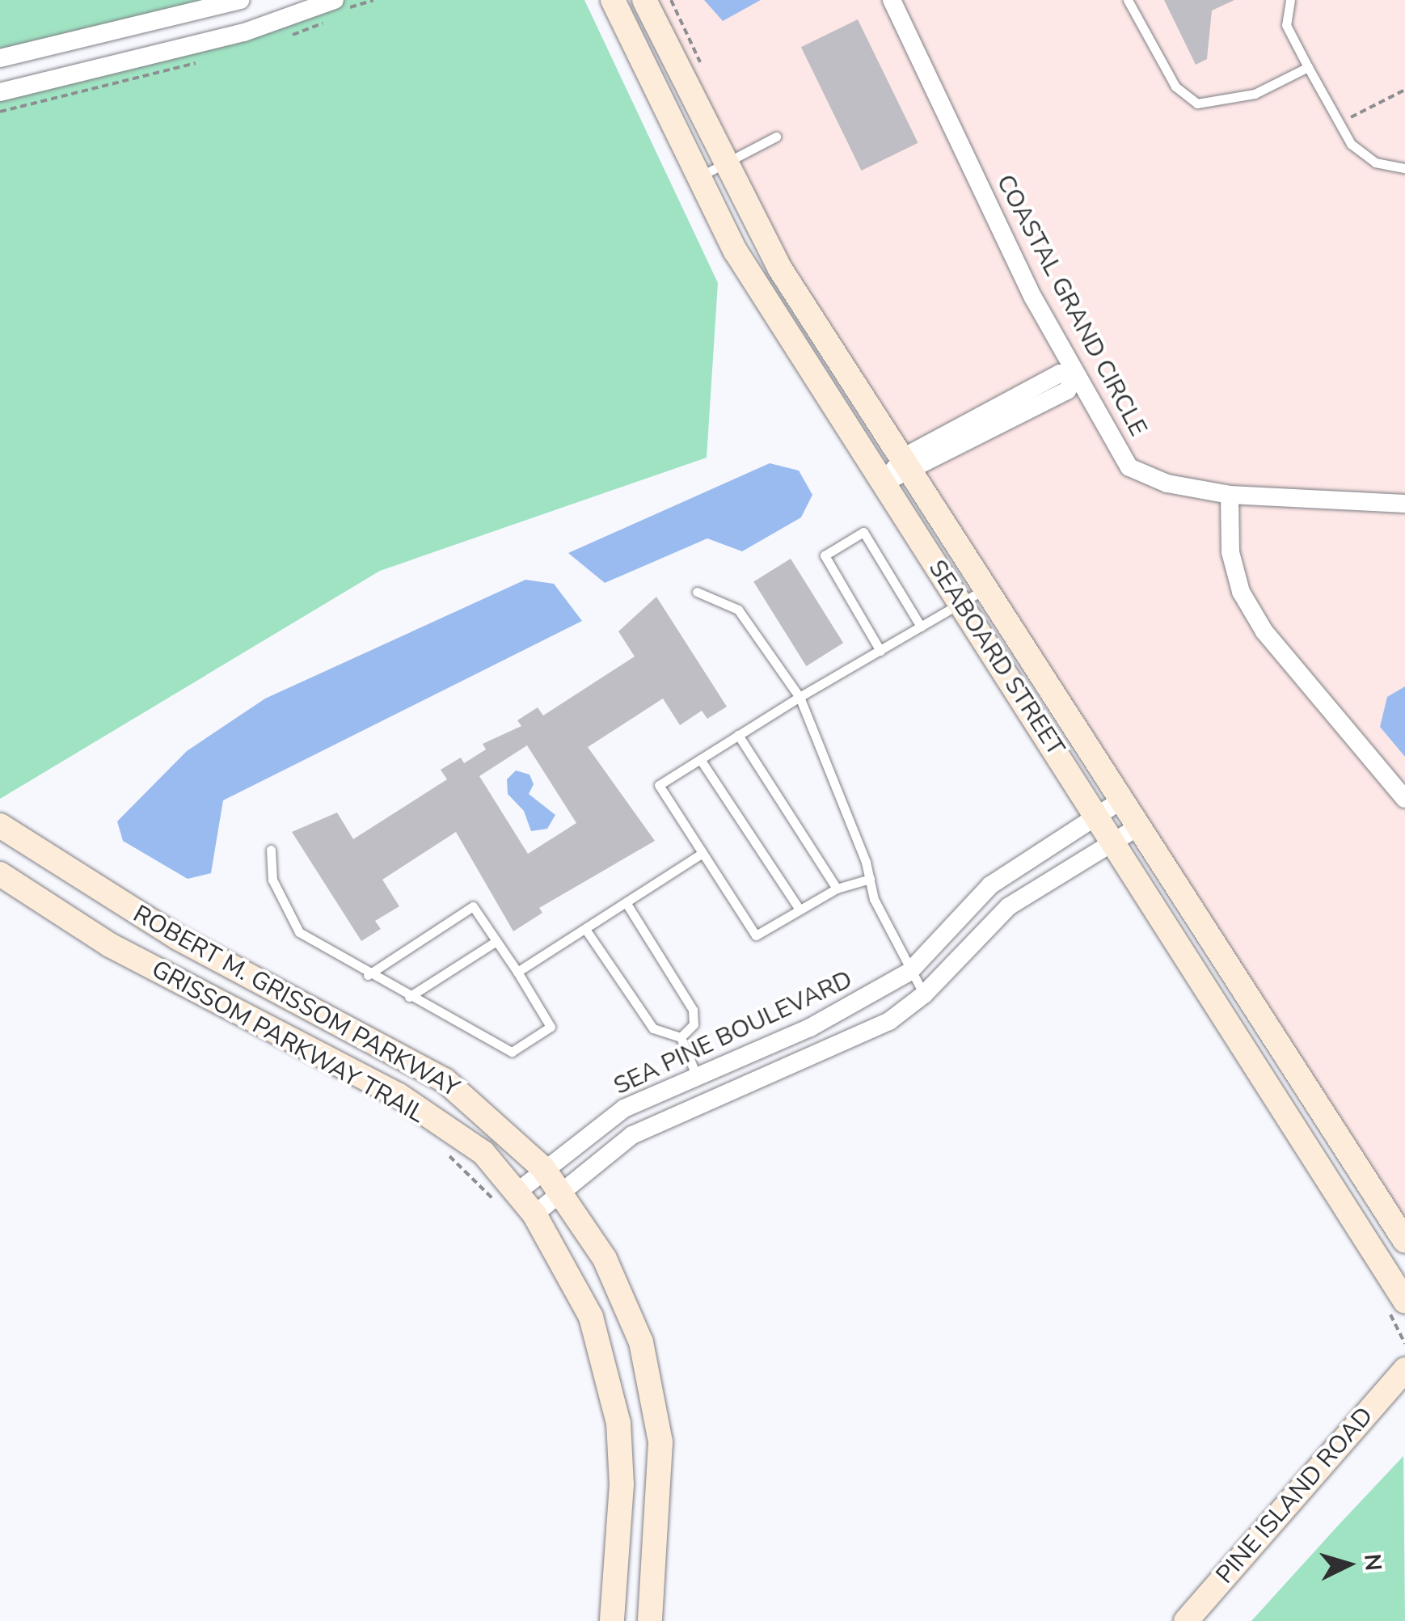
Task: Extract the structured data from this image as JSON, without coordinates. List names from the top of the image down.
{
  "streets": {
    "street": [
      "COASTAL GRAND CIRCLE",
      "SEABOARD STREET",
      "ROBERT M. GRISSOM PARKWAY",
      "SEA PINE BOULEVARD",
      "PINE ISLAND ROAD"
    ]
  },
  "crossings": [
    ["SEABOARD STREET", "SEA PINE BOULEVARD"],
    ["ROBERT M. GRISSOM PARKWAY", "SEA PINE BOULEVARD"]
  ],
  "north": "right"
}
